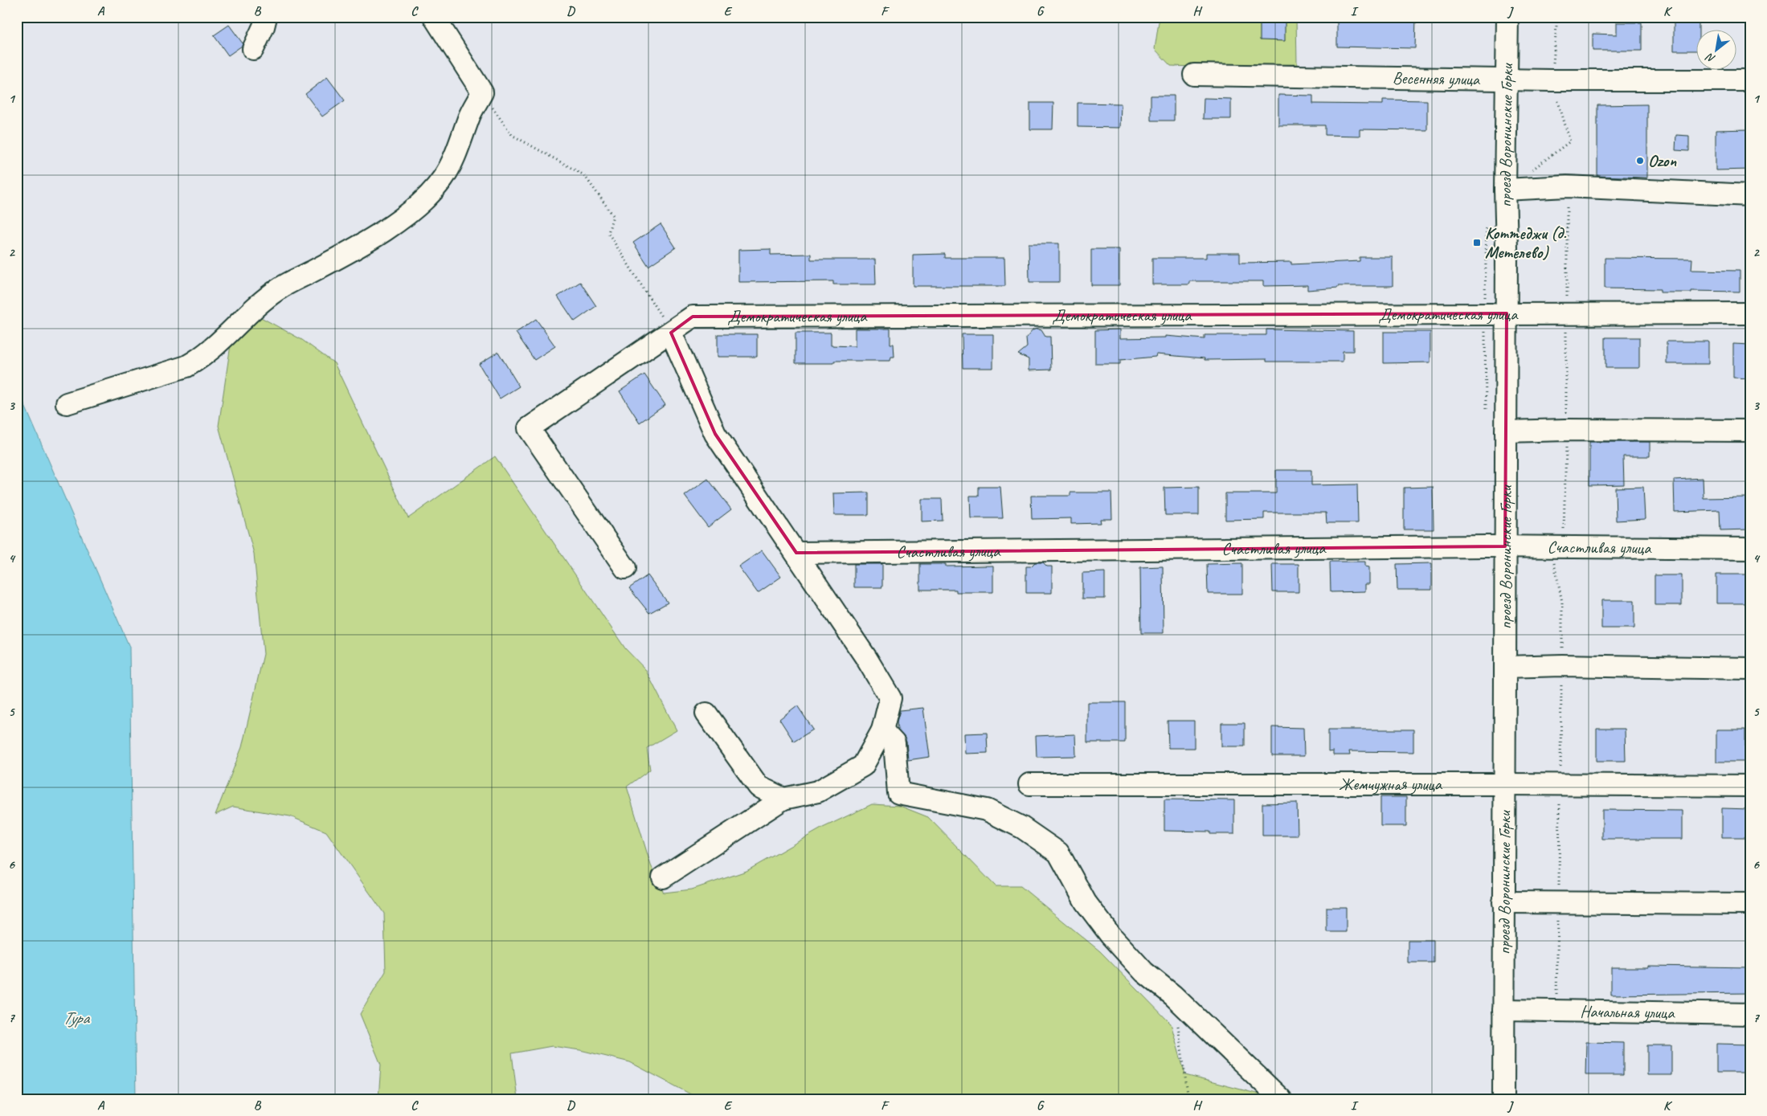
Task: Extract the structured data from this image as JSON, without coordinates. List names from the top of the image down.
{
  "streets": {
    "street": [
      "Весенняя улица",
      "проезд Воронинские Горки",
      "Демократическая улица",
      "Счастливая улица",
      "Жемчужная улица",
      "Начальная улица"
    ]
  },
  "crossings": [
    ["Весенняя улица", "проезд Воронинские Горки"],
    ["проезд Воронинские Горки", "Демократическая улица"],
    ["проезд Воронинские Горки", "Счастливая улица"],
    ["проезд Воронинские Горки", "Жемчужная улица"],
    ["проезд Воронинские Горки", "Начальная улица"]
  ],
  "water": ["Тура"],
  "places": {
    "other": ["Ozon"],
    "transit": ["Коттеджи (д. Метелево)"]
  },
  "north": "bottom left",
  "grid": {
    "columns": [
      "A",
      "B",
      "C",
      "D",
      "E",
      "F",
      "G",
      "H",
      "I",
      "J",
      "K"
    ],
    "rows": [
      "1",
      "2",
      "3",
      "4",
      "5",
      "6",
      "7"
    ]
  }
}
